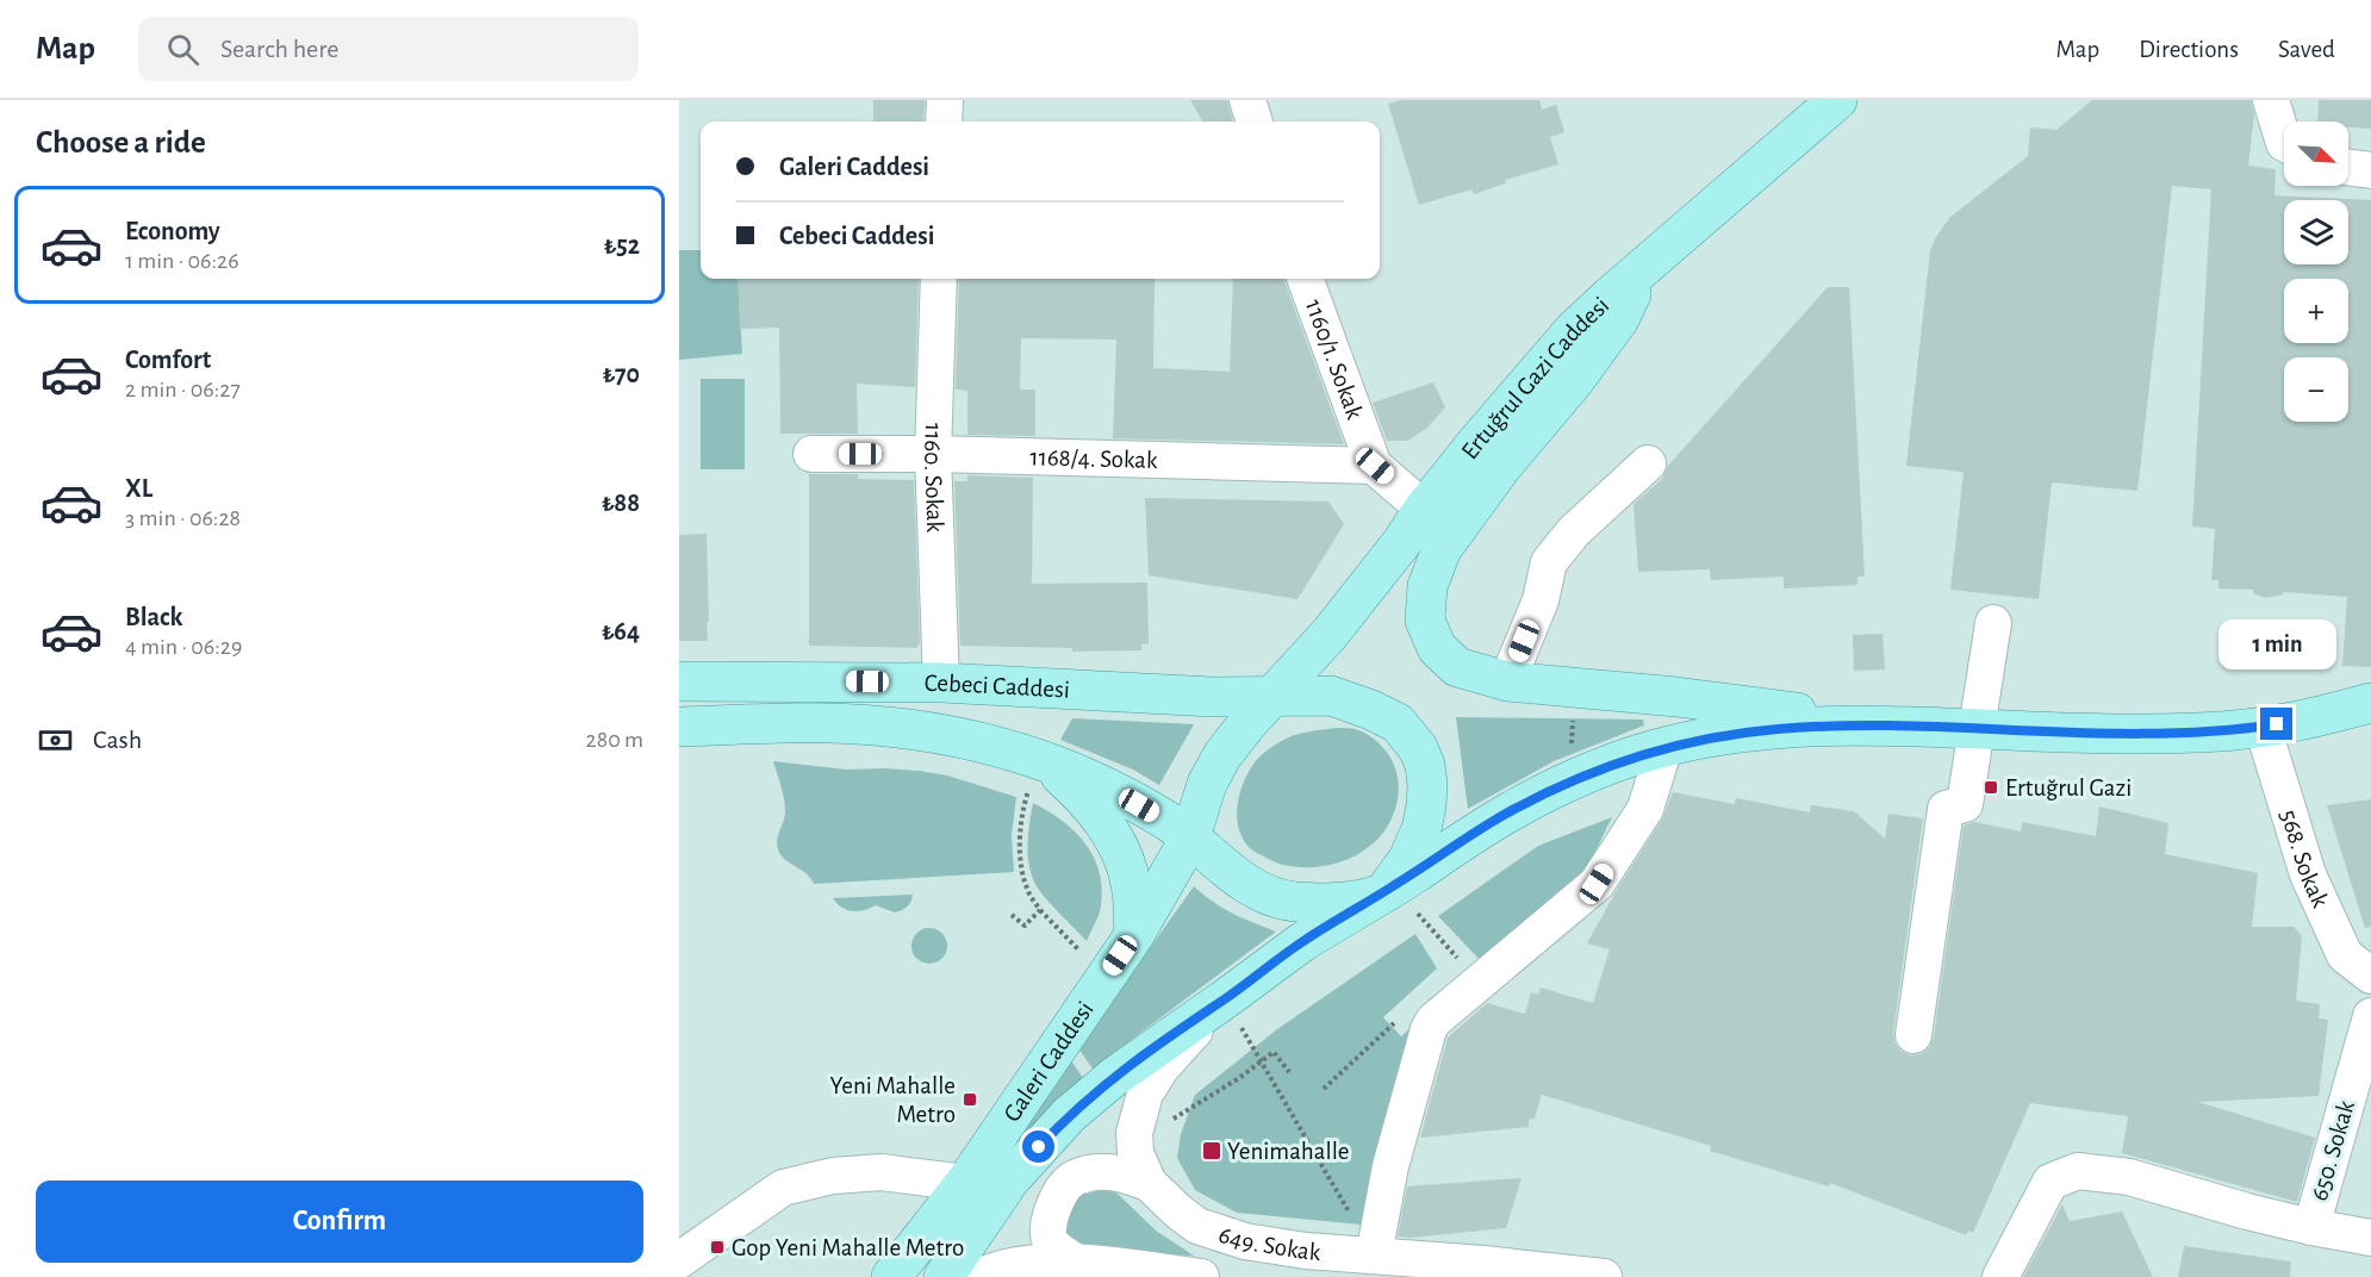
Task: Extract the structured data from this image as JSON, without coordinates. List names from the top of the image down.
{
  "streets": {
    "main road": ["Ertuğrul Gazi Caddesi", "Cebeci Caddesi", "Galeri Caddesi"],
    "street": [
      "1160/1. Sokak",
      "1168/4. Sokak",
      "1160. Sokak",
      "568. Sokak",
      "650. Sokak",
      "649. Sokak"
    ]
  },
  "crossings": [
    ["1160/1. Sokak", "Ertuğrul Gazi Caddesi"],
    ["1160/1. Sokak", "1168/4. Sokak"],
    ["Ertuğrul Gazi Caddesi", "Cebeci Caddesi"],
    ["Ertuğrul Gazi Caddesi", "Galeri Caddesi"],
    ["1168/4. Sokak", "1160. Sokak"],
    ["1160. Sokak", "Cebeci Caddesi"],
    ["Cebeci Caddesi", "Galeri Caddesi"],
    ["Galeri Caddesi", "649. Sokak"]
  ],
  "places": {
    "transit": [
      "Ertuğrul Gazi",
      "Yeni Mahalle Metro",
      "Yenimahalle",
      "Gop Yeni Mahalle Metro"
    ]
  },
  "north": "bottom right",
  "page": {
    "header": "Map",
    "search": "Search here",
    "nav": ["Map", "Directions", "Saved"],
    "heading": "Choose a ride",
    "map_buttons": ["+", "−"],
    "banner": ["Galeri Caddesi", "Cebeci Caddesi"],
    "list": [
      {
        "name": "Economy",
        "note": "1 min · 06:26",
        "value": "₺52"
      },
      {
        "name": "Comfort",
        "note": "2 min · 06:27",
        "value": "₺70"
      },
      {
        "name": "XL",
        "note": "3 min · 06:28",
        "value": "₺88"
      },
      {
        "name": "Black",
        "note": "4 min · 06:29",
        "value": "₺64"
      }
    ],
    "bubble": "1 min",
    "pay": ["Cash", "280 m"],
    "buttons": "Confirm"
  }
}
